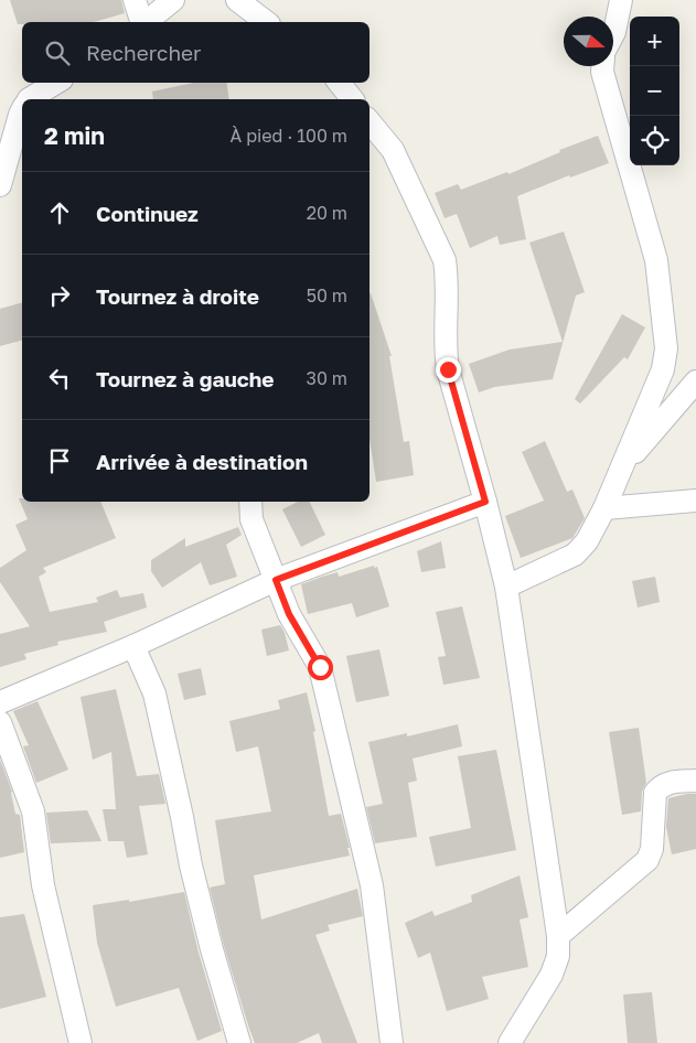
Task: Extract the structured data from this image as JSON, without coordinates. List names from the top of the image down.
{
  "north": "right",
  "page": {
    "map_buttons": ["+", "−"],
    "search": "Rechercher",
    "heading": ["2 min", "À pied · 100 m"],
    "list": [
      ["Continuez", "20 m"],
      ["Tournez à droite", "50 m"],
      ["Tournez à gauche", "30 m"],
      "Arrivée à destination"
    ]
  }
}
